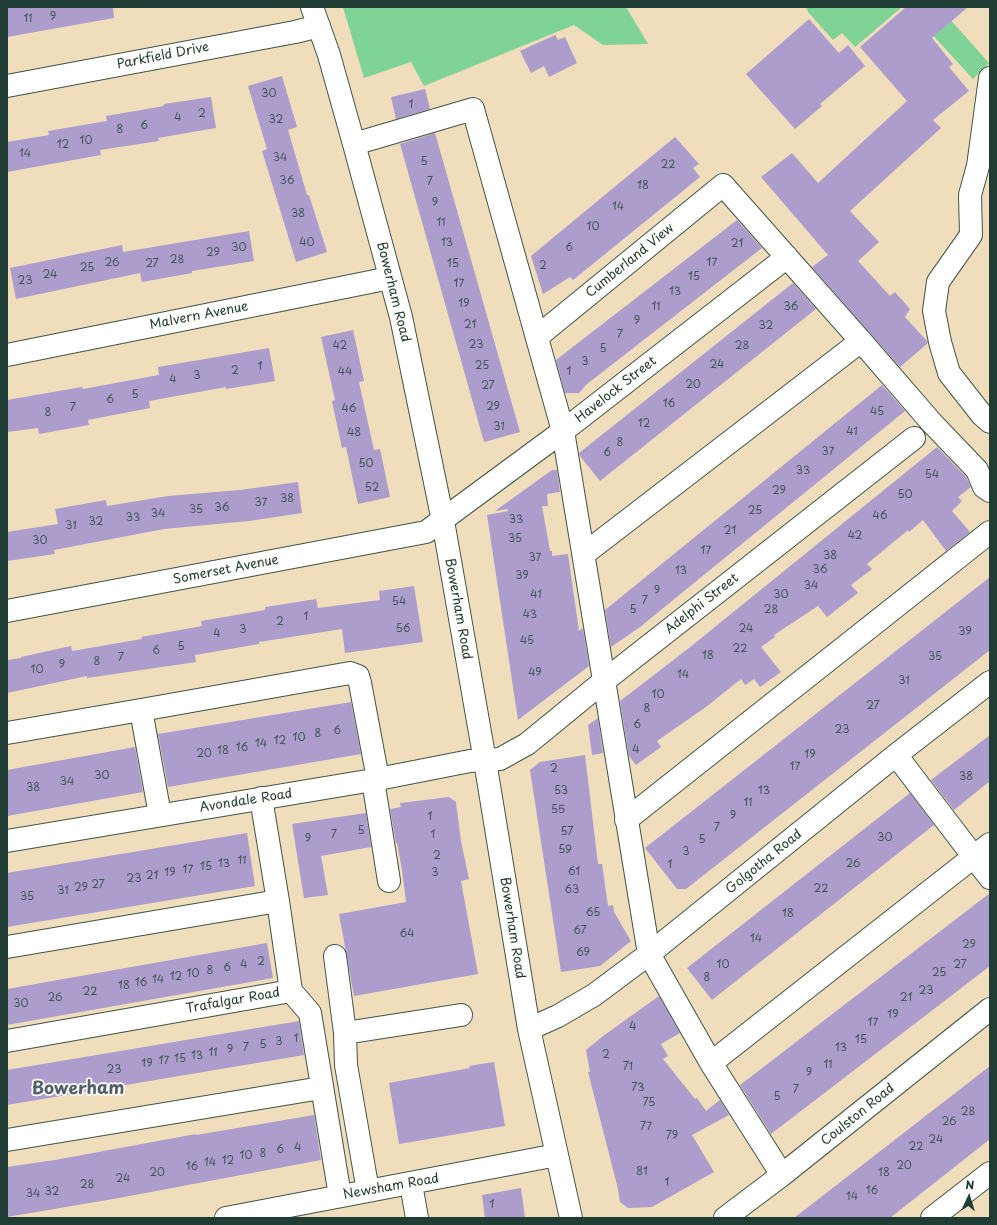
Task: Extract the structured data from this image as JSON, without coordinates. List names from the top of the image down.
{
  "streets": {
    "street": [
      "Parkfield Drive",
      "Cumberland View",
      "Bowerham Road",
      "Malvern Avenue",
      "Havelock Street",
      "Somerset Avenue",
      "Adelphi Street",
      "Avondale Road",
      "Golgotha Road",
      "Trafalgar Road",
      "Coulston Road",
      "Newsham Road"
    ]
  },
  "crossings": [
    ["Parkfield Drive", "Bowerham Road"],
    ["Cumberland View", "Havelock Street"],
    ["Bowerham Road", "Malvern Avenue"],
    ["Bowerham Road", "Havelock Street"],
    ["Bowerham Road", "Somerset Avenue"],
    ["Bowerham Road", "Adelphi Street"],
    ["Bowerham Road", "Avondale Road"],
    ["Bowerham Road", "Golgotha Road"],
    ["Bowerham Road", "Newsham Road"],
    ["Havelock Street", "Somerset Avenue"],
    ["Adelphi Street", "Avondale Road"],
    ["Avondale Road", "Trafalgar Road"]
  ],
  "districts": ["Bowerham"],
  "house_numbers": [
    "9",
    "11",
    "30",
    "1",
    "2",
    "4",
    "32",
    "6",
    "8",
    "10",
    "12",
    "14",
    "34",
    "5",
    "22",
    "36",
    "7",
    "18",
    "9",
    "14",
    "38",
    "11",
    "10",
    "40",
    "13",
    "21",
    "30",
    "6",
    "29",
    "28",
    "26",
    "17",
    "27",
    "15",
    "2",
    "25",
    "24",
    "15",
    "23",
    "17",
    "13",
    "19",
    "11",
    "36",
    "9",
    "21",
    "32",
    "7",
    "23",
    "42",
    "28",
    "5",
    "3",
    "24",
    "25",
    "1",
    "2",
    "44",
    "1",
    "3",
    "4",
    "20",
    "27",
    "5",
    "6",
    "16",
    "29",
    "7",
    "46",
    "45",
    "8",
    "12",
    "31",
    "41",
    "48",
    "8",
    "37",
    "6",
    "50",
    "33",
    "54",
    "52",
    "29",
    "50",
    "38",
    "37",
    "36",
    "35",
    "25",
    "34",
    "46",
    "33",
    "33",
    "32",
    "31",
    "21",
    "42",
    "35",
    "30",
    "17",
    "38",
    "37",
    "36",
    "13",
    "39",
    "34",
    "9",
    "41",
    "30",
    "7",
    "54",
    "5",
    "28",
    "43",
    "1",
    "2",
    "56",
    "24",
    "3",
    "39",
    "4",
    "45",
    "5",
    "22",
    "6",
    "18",
    "35",
    "7",
    "8",
    "9",
    "10",
    "49",
    "14",
    "31",
    "10",
    "27",
    "8",
    "6",
    "23",
    "6",
    "8",
    "10",
    "12",
    "14",
    "16",
    "4",
    "18",
    "20",
    "19",
    "17",
    "2",
    "30",
    "38",
    "34",
    "38",
    "53",
    "13",
    "11",
    "55",
    "9",
    "1",
    "7",
    "5",
    "57",
    "7",
    "1",
    "30",
    "9",
    "5",
    "59",
    "3",
    "2",
    "11",
    "13",
    "26",
    "1",
    "15",
    "17",
    "61",
    "19",
    "3",
    "21",
    "23",
    "27",
    "29",
    "22",
    "63",
    "31",
    "35",
    "65",
    "18",
    "67",
    "64",
    "14",
    "29",
    "69",
    "2",
    "4",
    "10",
    "27",
    "6",
    "8",
    "25",
    "10",
    "12",
    "8",
    "14",
    "16",
    "18",
    "23",
    "22",
    "26",
    "21",
    "30",
    "19",
    "17",
    "4",
    "1",
    "15",
    "3",
    "5",
    "7",
    "13",
    "9",
    "11",
    "2",
    "13",
    "15",
    "17",
    "19",
    "11",
    "71",
    "23",
    "9",
    "73",
    "7",
    "5",
    "75",
    "28",
    "26",
    "77",
    "79",
    "24",
    "22",
    "4",
    "6",
    "8",
    "10",
    "12",
    "14",
    "20",
    "16",
    "81",
    "20",
    "18",
    "24",
    "1",
    "28",
    "16",
    "32",
    "34",
    "14",
    "1"
  ],
  "north": "top"
}
